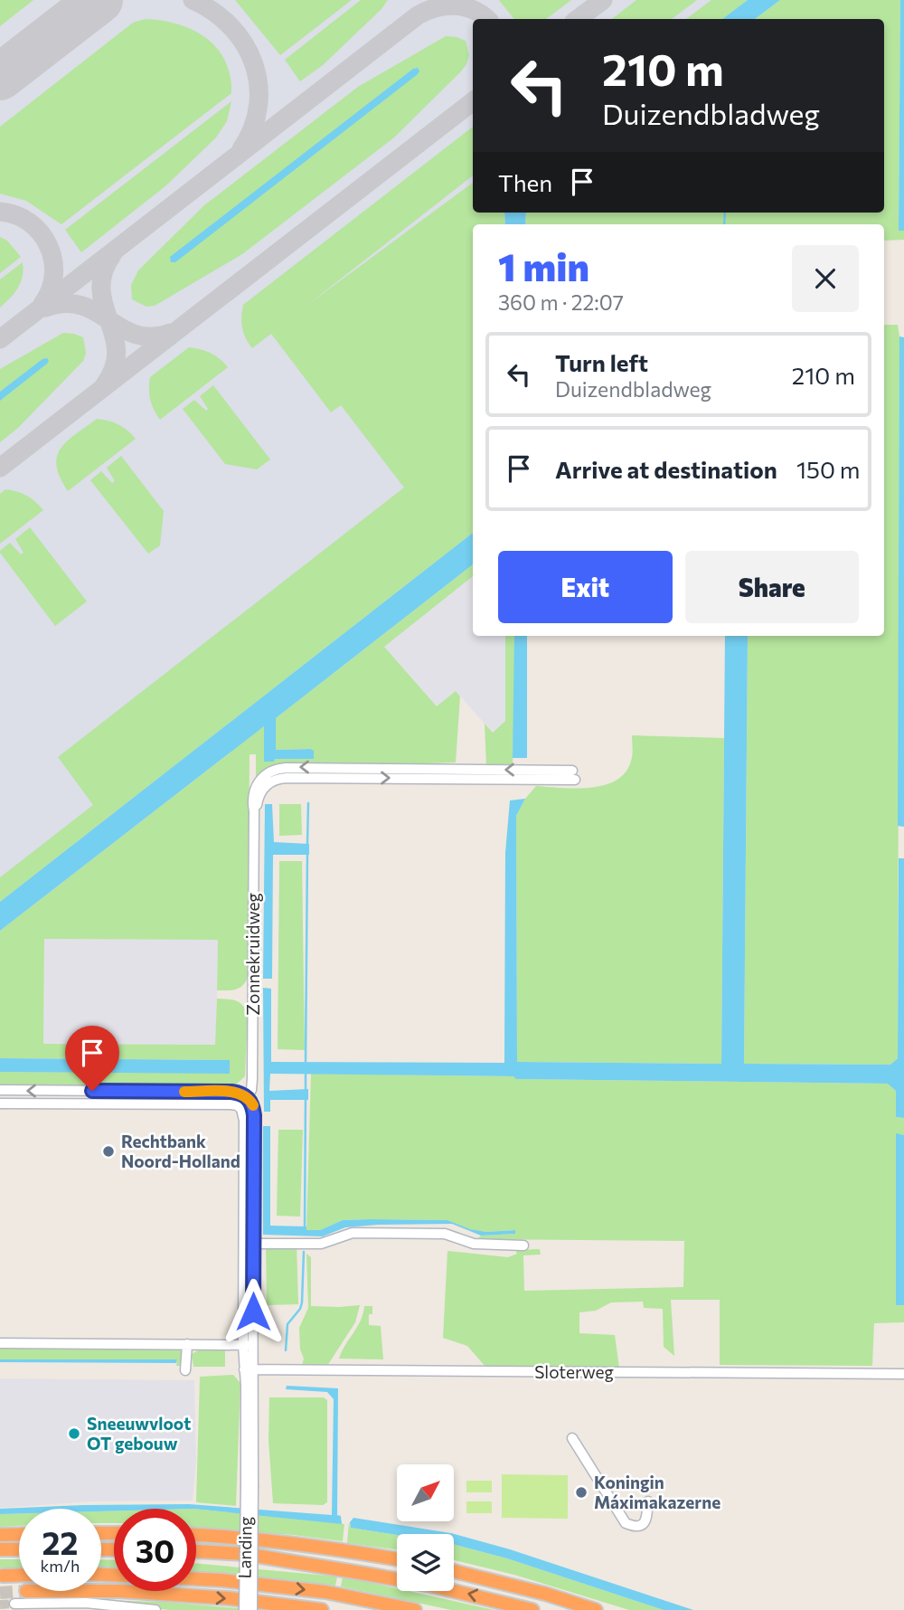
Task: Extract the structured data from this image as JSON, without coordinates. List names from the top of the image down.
{
  "streets": {
    "street": ["Zonnekruidweg", "Sloterweg", "Landing"]
  },
  "crossings": [
    ["Zonnekruidweg", "Sloterweg"],
    ["Zonnekruidweg", "Landing"]
  ],
  "places": ["Rechtbank Noord-Holland", "Sneeuwvloot OT gebouw", "Koningin Máximakazerne"],
  "north": "top right",
  "page": {
    "turn": ["210 m", "Duizendbladweg"],
    "then": "Then",
    "heading": ["1 min", "360 m · 22:07"],
    "list": [
      {
        "name": "Turn left",
        "note": "Duizendbladweg",
        "value": "210 m"
      },
      {
        "name": "Arrive at destination",
        "value": "150 m"
      }
    ],
    "buttons": ["Exit", "Share"],
    "speed": "22 km/h",
    "limit": "30"
  }
}
